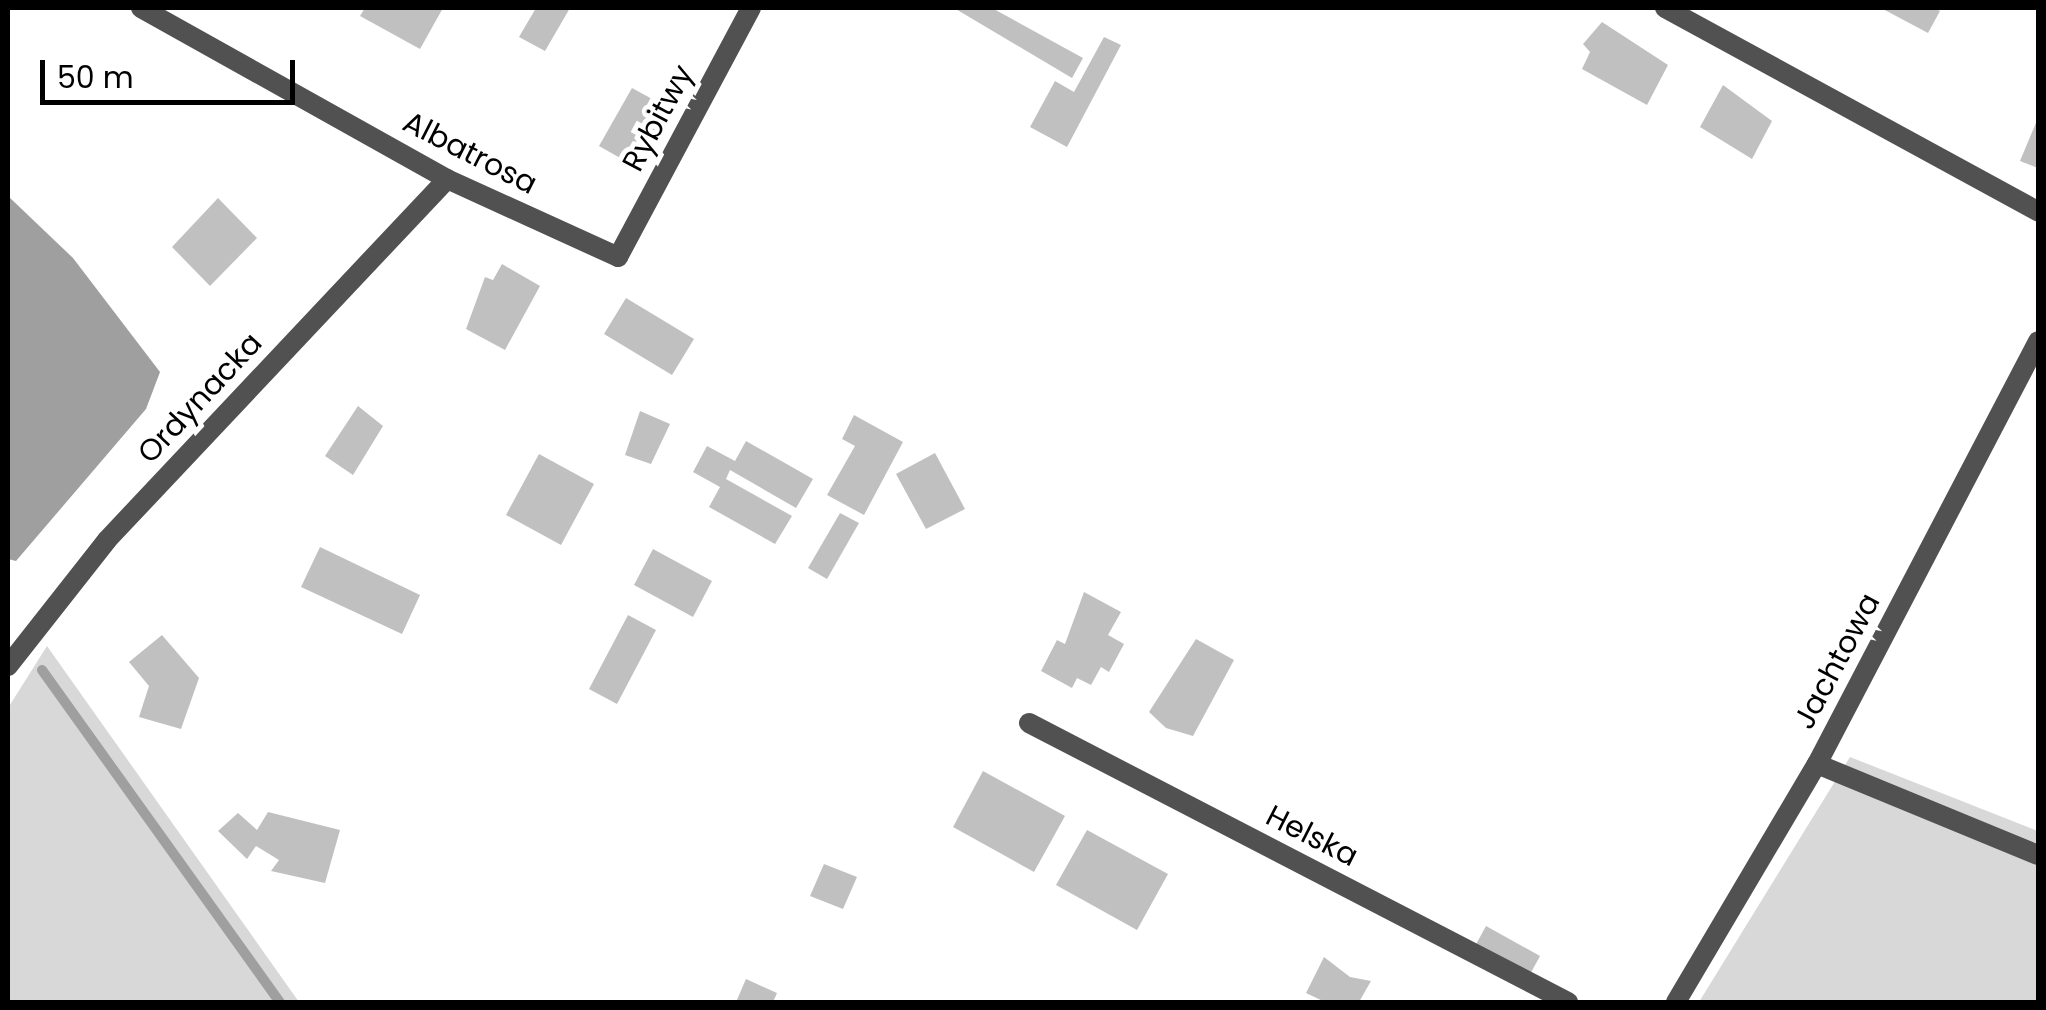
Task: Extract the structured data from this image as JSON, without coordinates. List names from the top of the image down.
{
  "streets": {
    "street": [
      "Rybitwy",
      "Albatrosa",
      "Ordynacka",
      "Jachtowa",
      "Helska"
    ]
  },
  "crossings": [
    ["Rybitwy", "Albatrosa"],
    ["Albatrosa", "Ordynacka"]
  ],
  "scale_bar": "50 m"
}
